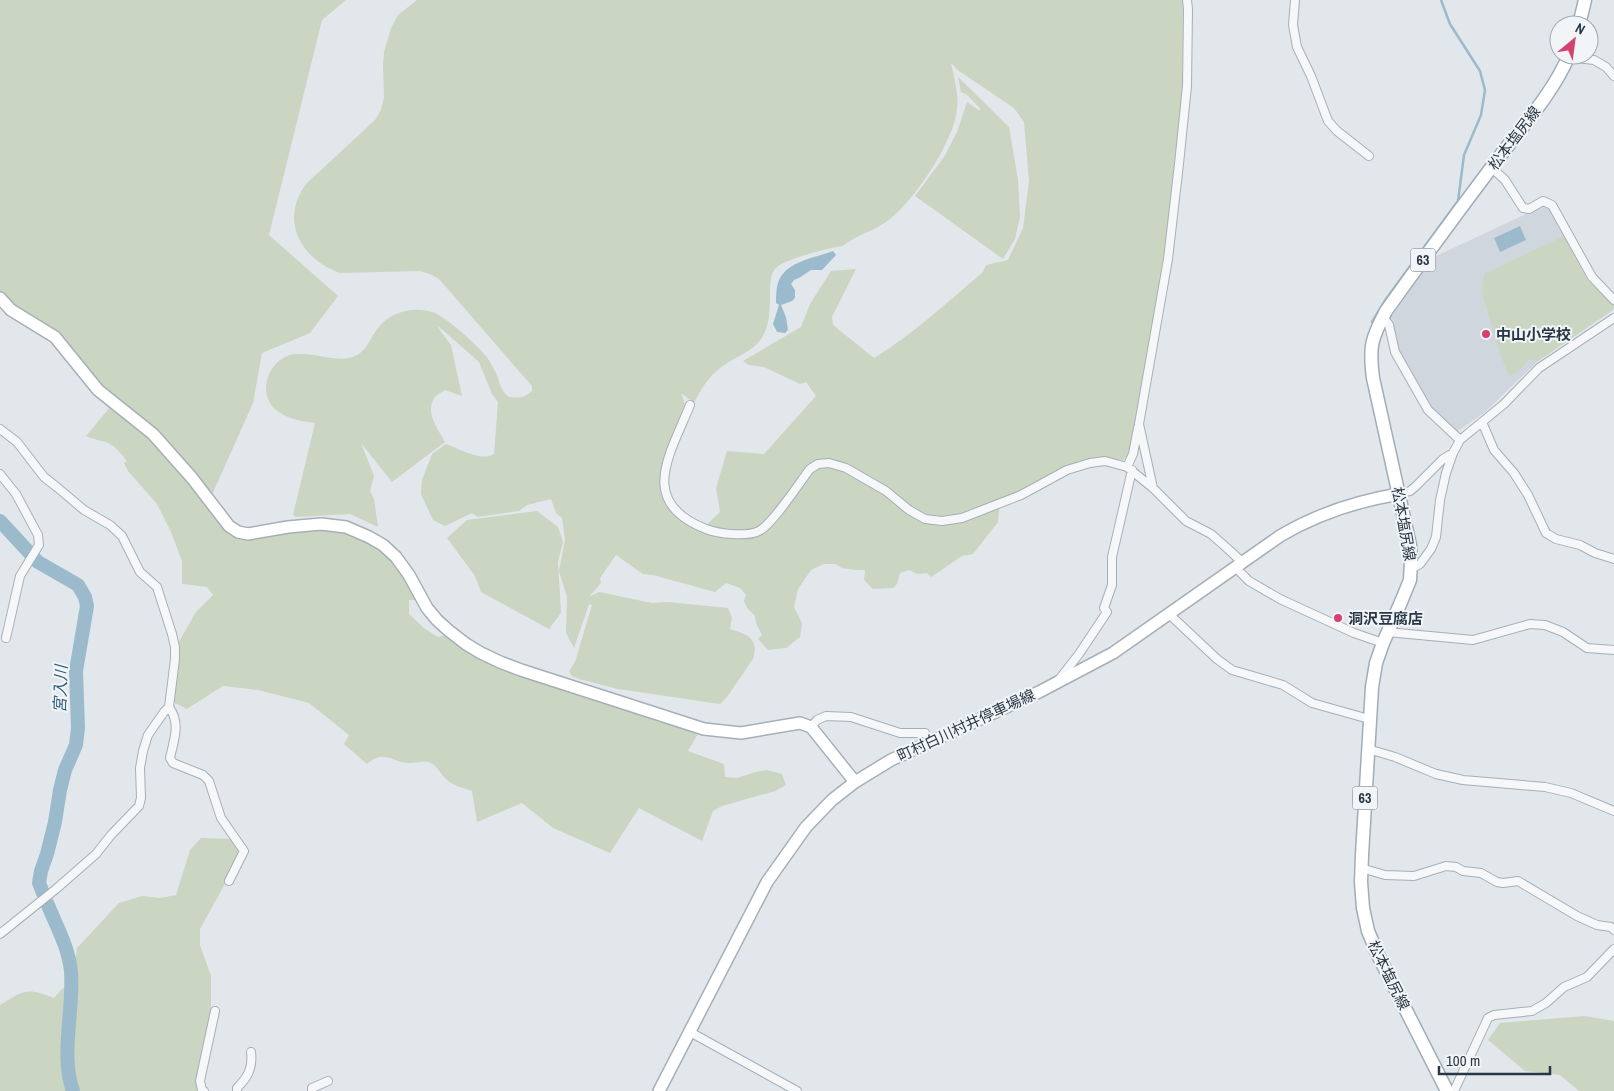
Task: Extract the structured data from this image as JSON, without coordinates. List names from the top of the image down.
{
  "streets": {
    "main road": ["松本塩尻線", "63"],
    "street": ["町村白川村井停車場線"]
  },
  "crossings": [
    ["松本塩尻線", "町村白川村井停車場線"]
  ],
  "water": ["宮入川"],
  "places": ["中山小学校", "洞沢豆腐店"],
  "scale_bar": "100 m",
  "north": "top right"
}
